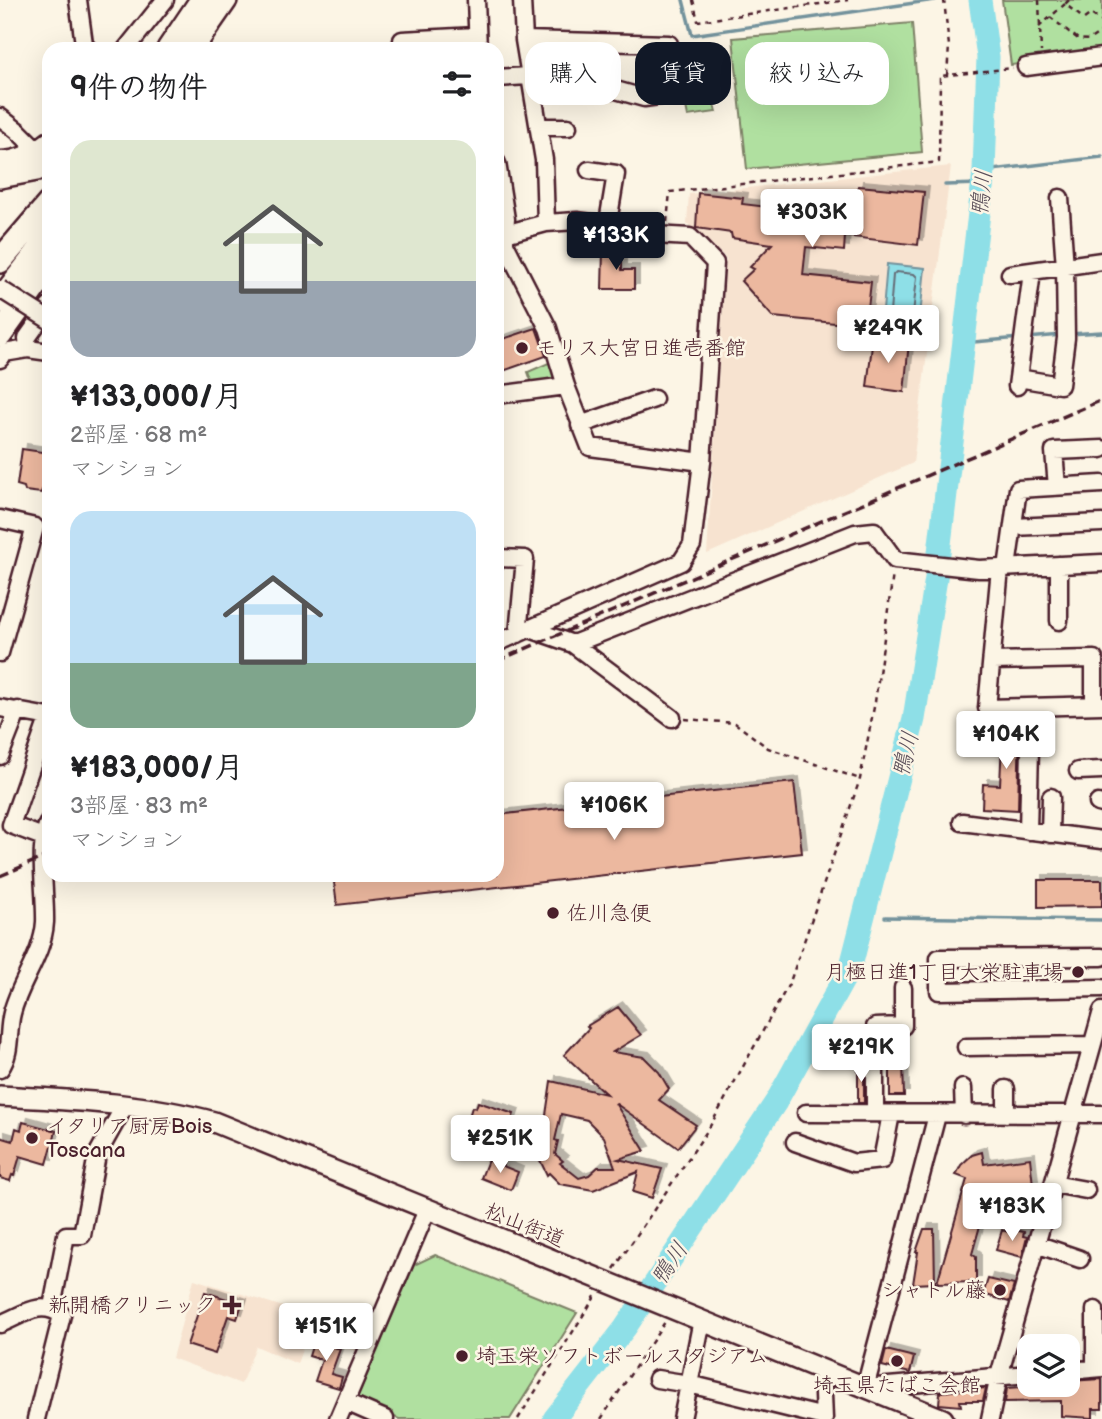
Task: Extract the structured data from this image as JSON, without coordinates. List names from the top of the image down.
{
  "streets": {
    "main road": ["松山街道"]
  },
  "water": ["鴨川"],
  "places": {
    "other": [
      "モリス大宮日進壱番館",
      "佐川急便",
      "月極日進1丁目大栄駐車場",
      "イタリア厨房Bois Toscana",
      "シャトル藤",
      "埼玉栄ソフトボールスタジアム",
      "埼玉県たばこ会館"
    ],
    "health": ["新開橋クリニック"]
  },
  "page": {
    "chip": ["購入", "賃貸", "絞り込み"],
    "heading": "9件の物件",
    "list": [
      {
        "name": "¥133,000/月",
        "note": "2部屋 · 68 m² · マンション"
      },
      {
        "name": "¥183,000/月",
        "note": "3部屋 · 83 m² · マンション"
      }
    ],
    "price": [
      "¥303K",
      "¥133K",
      "¥249K",
      "¥104K",
      "¥106K",
      "¥219K",
      "¥251K",
      "¥183K",
      "¥151K"
    ]
  }
}
